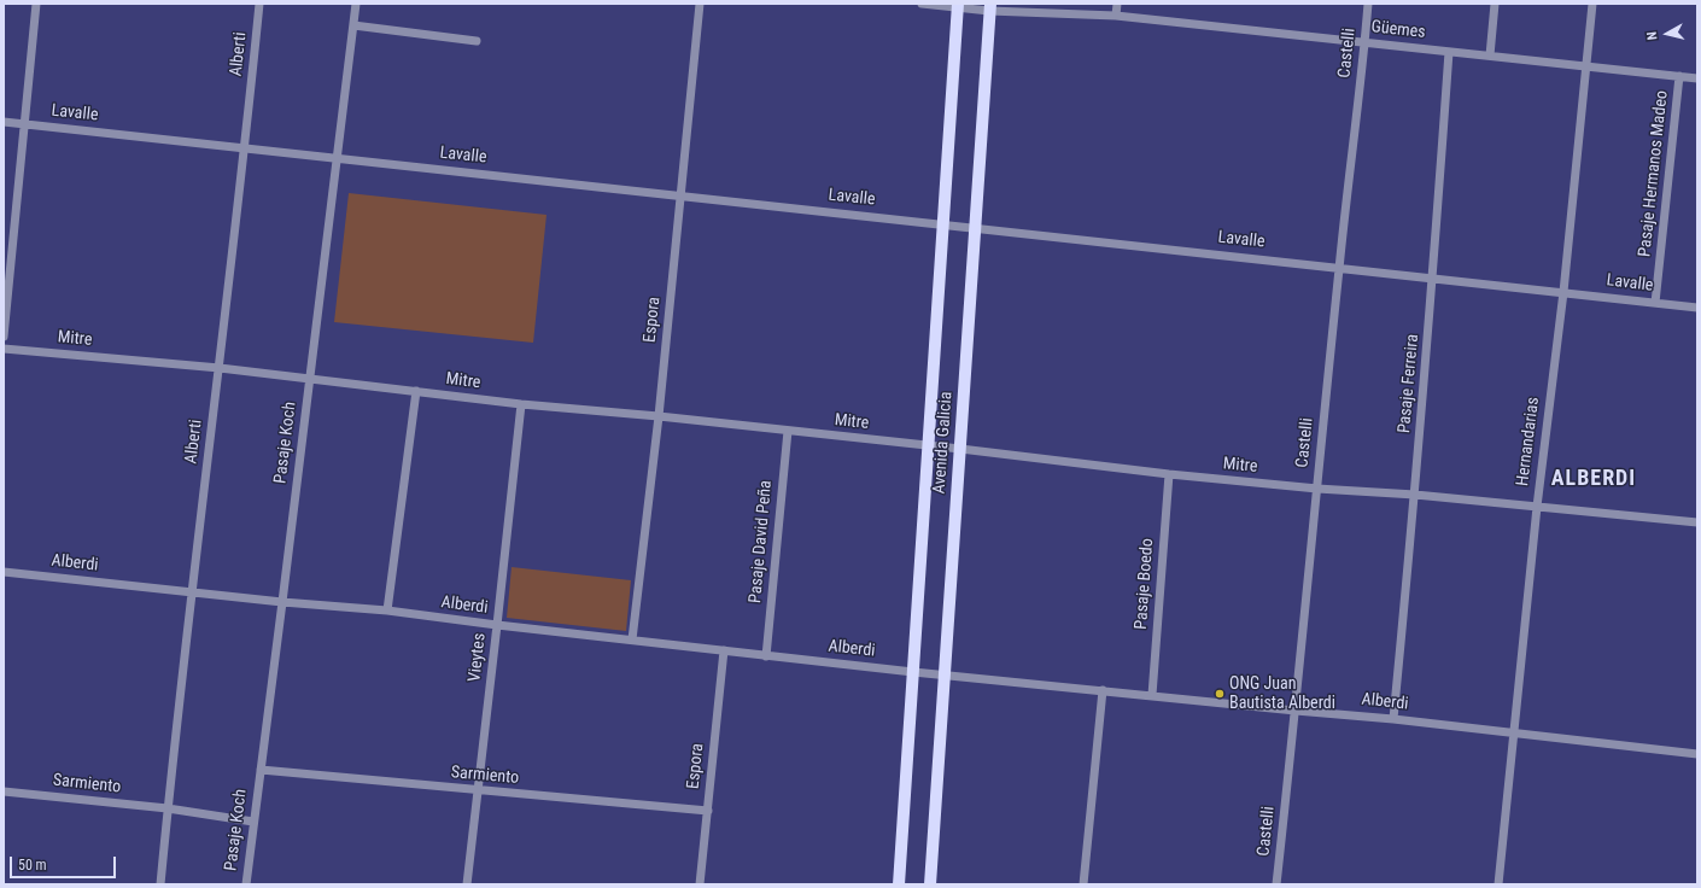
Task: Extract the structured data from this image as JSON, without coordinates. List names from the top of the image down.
{
  "streets": {
    "main road": ["Avenida Galicia"],
    "street": [
      "Güemes",
      "Castelli",
      "Alberti",
      "Lavalle",
      "Pasaje Hermanos Madeo",
      "Espora",
      "Mitre",
      "Pasaje Ferreira",
      "Hernandarias",
      "Pasaje Koch",
      "Pasaje David Peña",
      "Alberdi",
      "Pasaje Boedo",
      "Vieytes",
      "Sarmiento"
    ]
  },
  "crossings": [
    ["Güemes", "Castelli"],
    ["Güemes", "Pasaje Hermanos Madeo"],
    ["Güemes", "Pasaje Ferreira"],
    ["Güemes", "Hernandarias"],
    ["Güemes", "Avenida Galicia"],
    ["Castelli", "Lavalle"],
    ["Castelli", "Mitre"],
    ["Castelli", "Alberdi"],
    ["Alberti", "Lavalle"],
    ["Alberti", "Mitre"],
    ["Alberti", "Alberdi"],
    ["Alberti", "Sarmiento"],
    ["Lavalle", "Pasaje Hermanos Madeo"],
    ["Lavalle", "Espora"],
    ["Lavalle", "Pasaje Ferreira"],
    ["Lavalle", "Hernandarias"],
    ["Lavalle", "Pasaje Koch"],
    ["Lavalle", "Avenida Galicia"],
    ["Espora", "Mitre"],
    ["Espora", "Alberdi"],
    ["Espora", "Sarmiento"],
    ["Mitre", "Pasaje Ferreira"],
    ["Mitre", "Hernandarias"],
    ["Mitre", "Pasaje Koch"],
    ["Mitre", "Avenida Galicia"],
    ["Mitre", "Pasaje David Peña"],
    ["Mitre", "Pasaje Boedo"],
    ["Mitre", "Vieytes"],
    ["Pasaje Ferreira", "Alberdi"],
    ["Hernandarias", "Alberdi"],
    ["Pasaje Koch", "Alberdi"],
    ["Pasaje Koch", "Sarmiento"],
    ["Avenida Galicia", "Alberdi"],
    ["Pasaje David Peña", "Alberdi"],
    ["Alberdi", "Pasaje Boedo"],
    ["Alberdi", "Vieytes"],
    ["Vieytes", "Sarmiento"]
  ],
  "districts": ["ALBERDI"],
  "places": ["ONG Juan Bautista Alberdi"],
  "scale_bar": "50 m",
  "north": "left"
}
